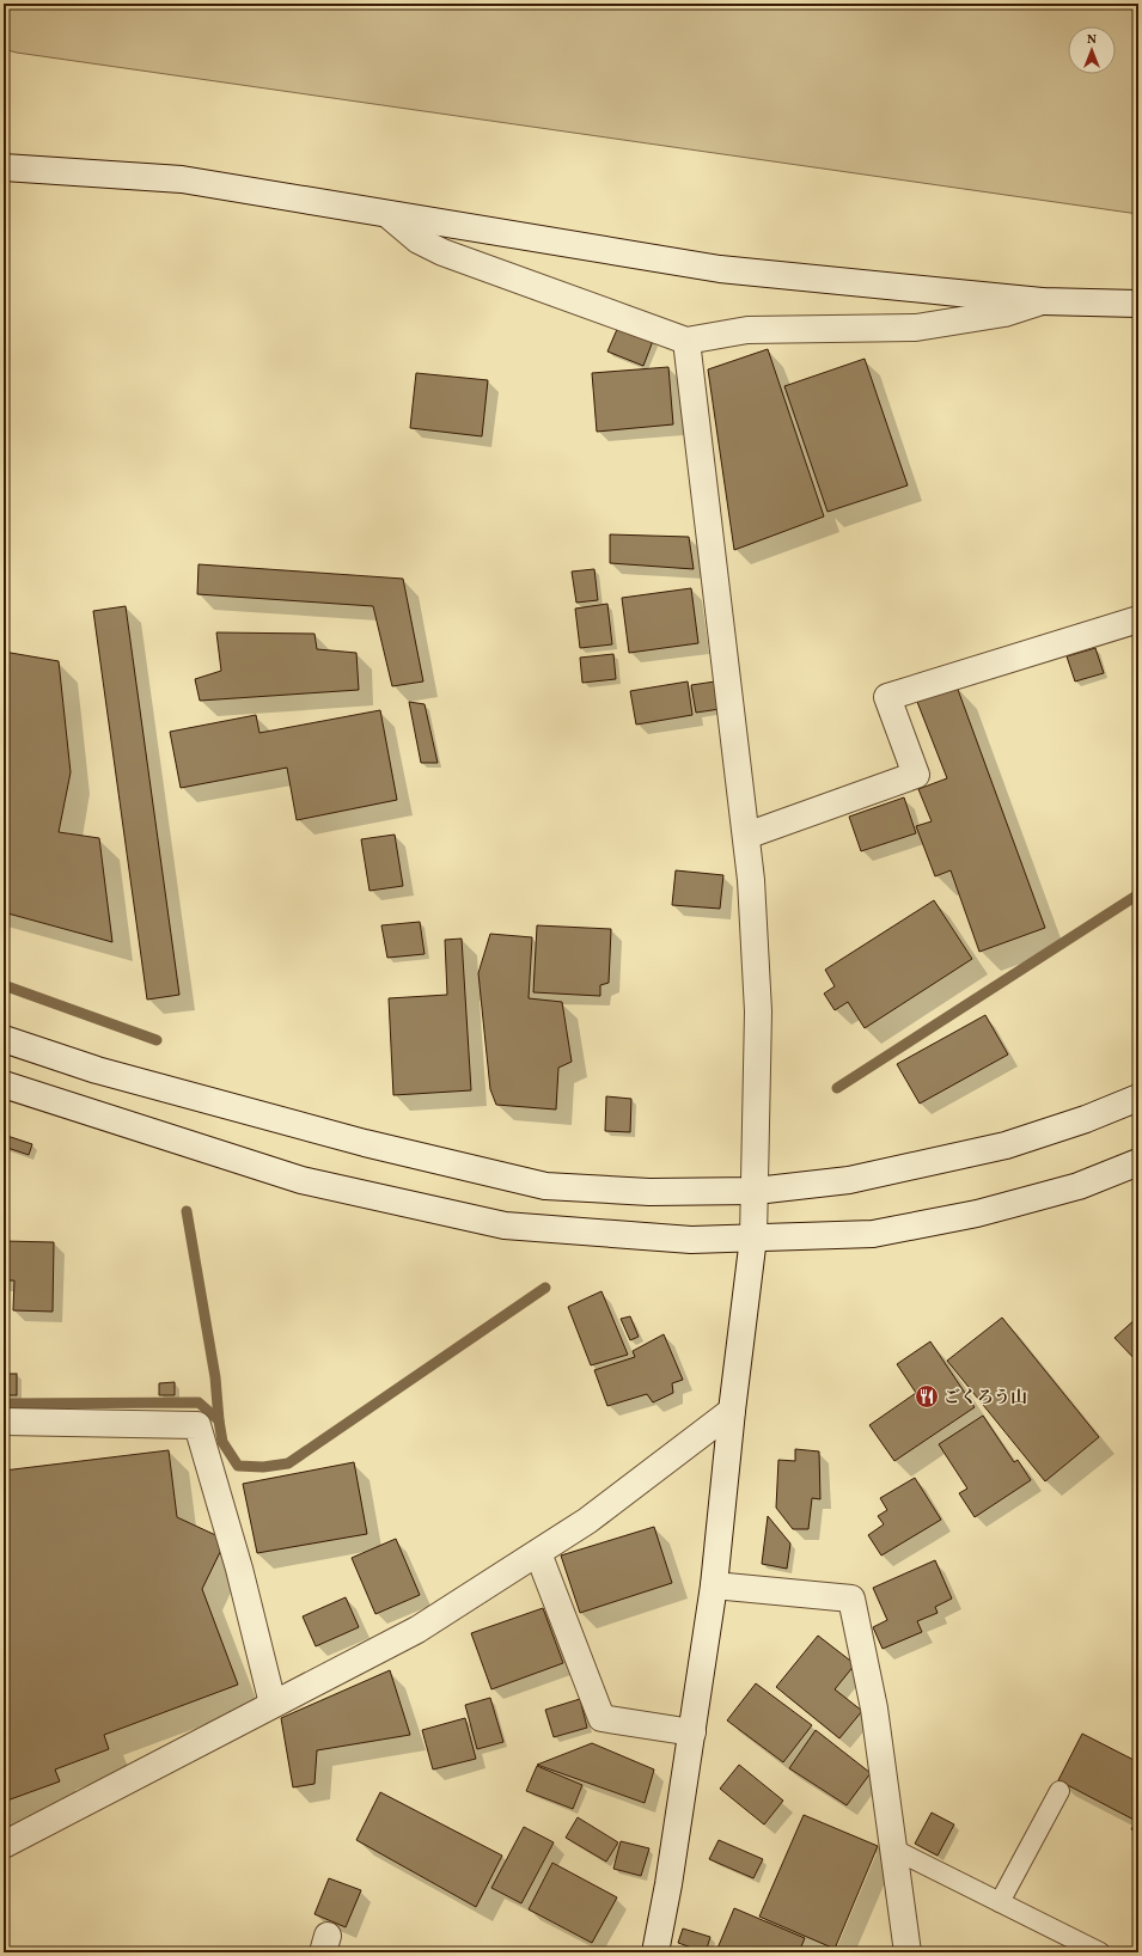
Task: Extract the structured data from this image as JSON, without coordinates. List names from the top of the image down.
{
  "places": {
    "restaurant": ["ごくろう山"]
  },
  "north": "top"
}
